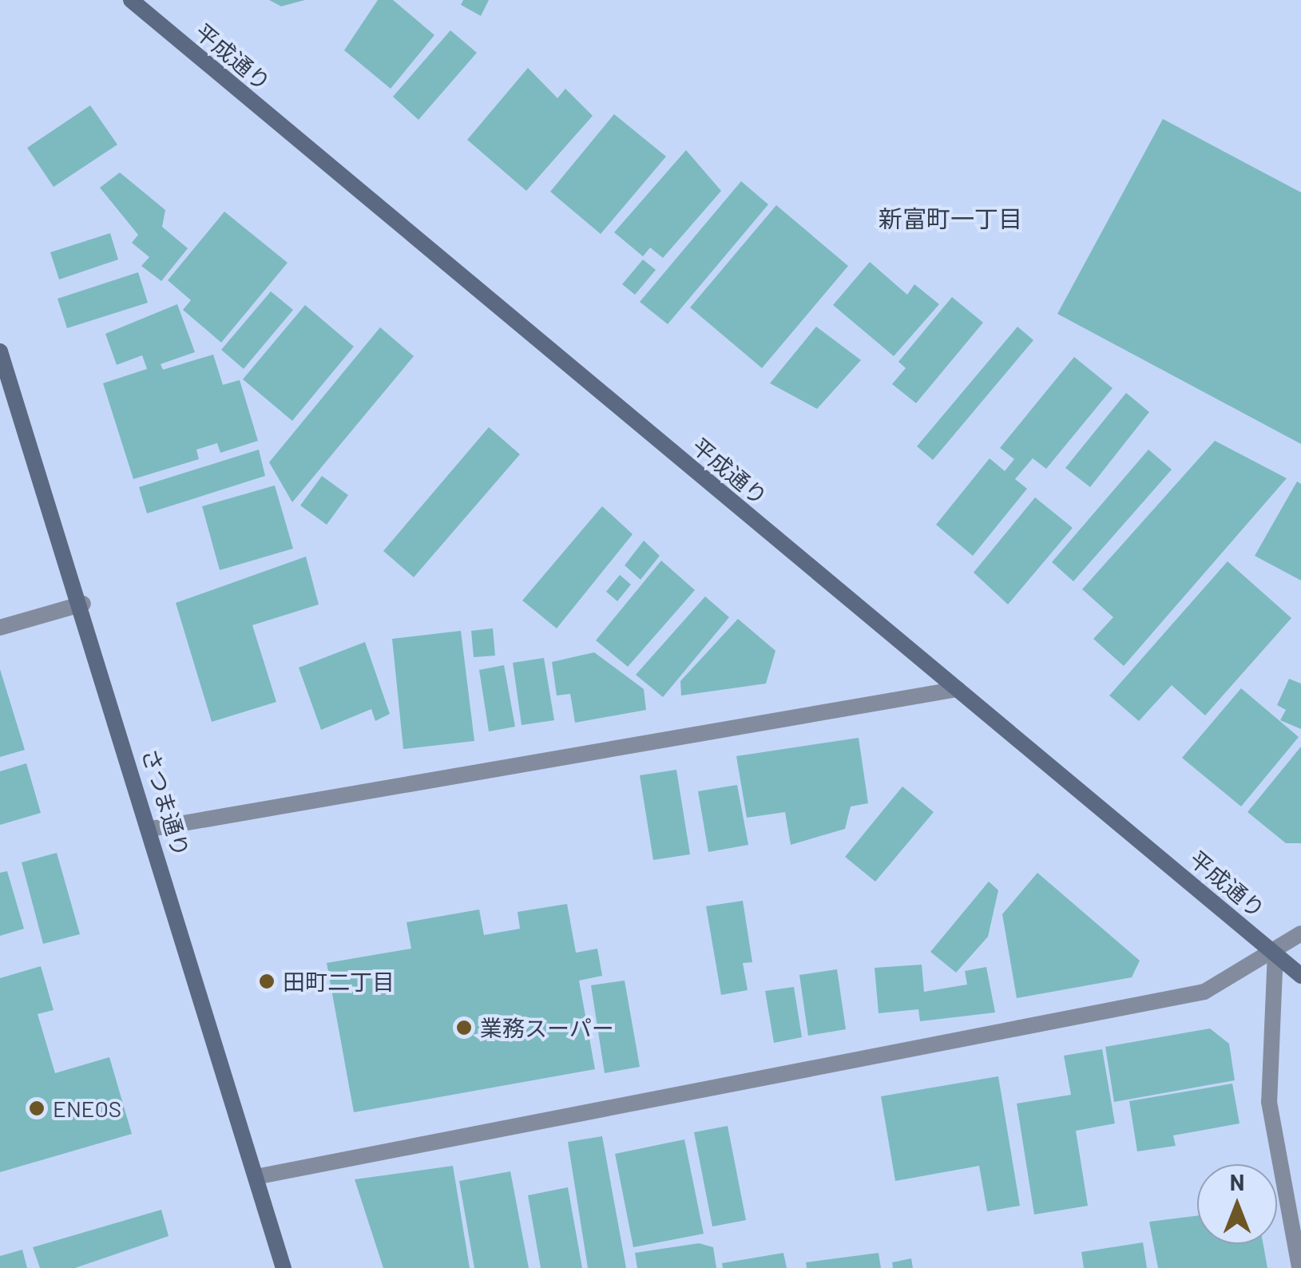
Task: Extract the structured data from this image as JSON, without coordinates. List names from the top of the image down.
{
  "streets": {
    "street": ["平成通り", "さつま通り"]
  },
  "districts": ["新富町一丁目"],
  "places": ["田町二丁目", "業務スーパー", "ENEOS"],
  "north": "top"
}
